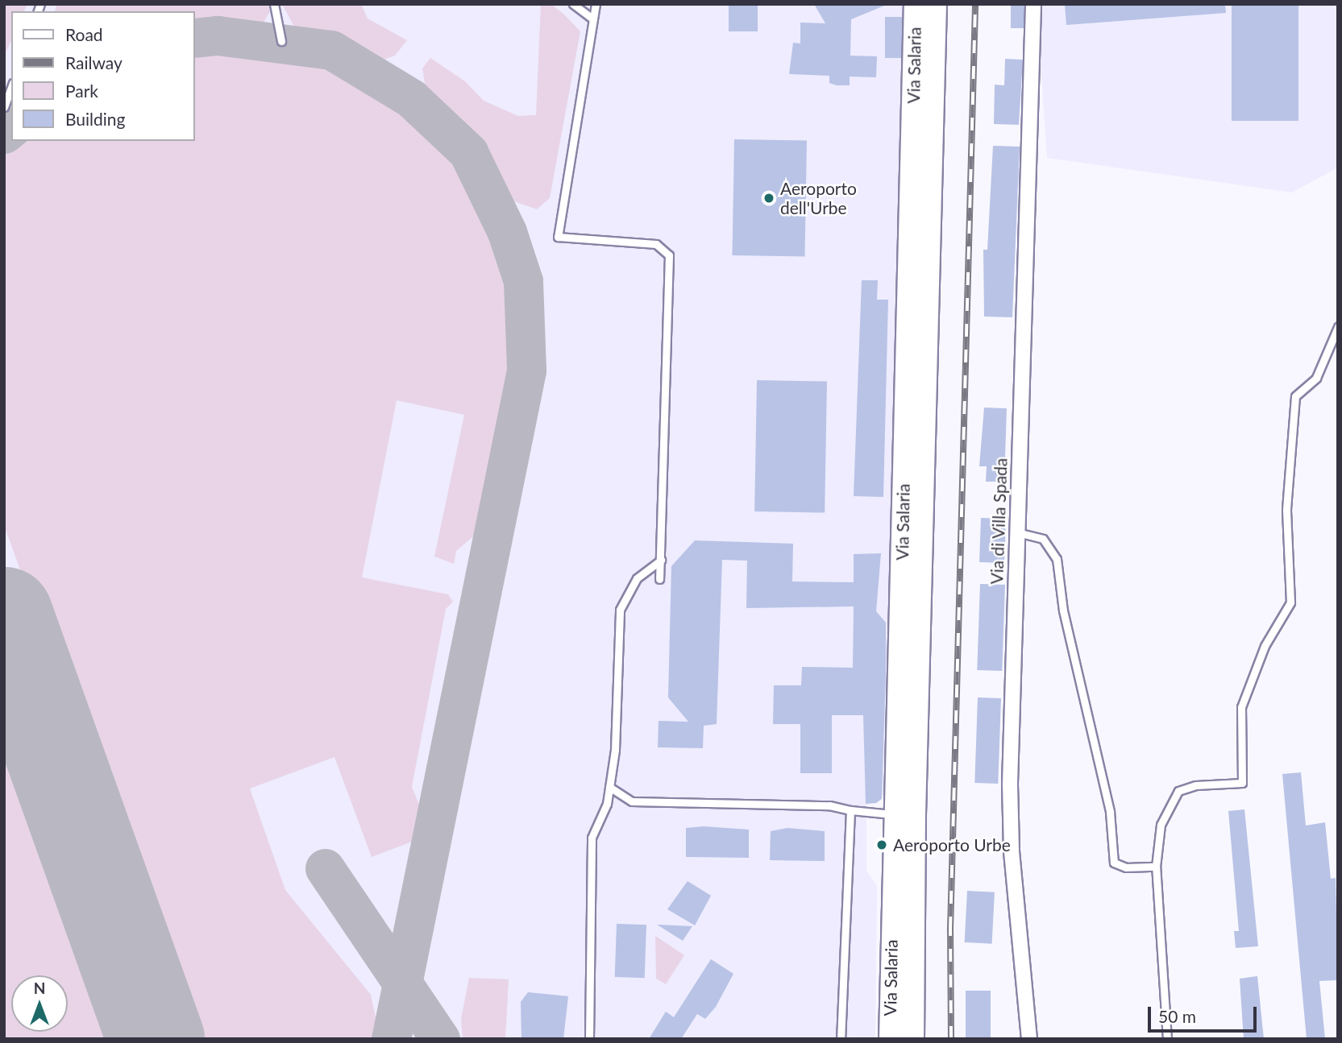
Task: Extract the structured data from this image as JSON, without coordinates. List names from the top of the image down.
{
  "streets": {
    "main road": ["Via Salaria"],
    "street": ["Via di Villa Spada"]
  },
  "places": ["Aeroporto dell'Urbe", "Aeroporto Urbe"],
  "legend": [
    "Road",
    "Railway",
    "Park",
    "Building"
  ],
  "scale_bar": "50 m",
  "north": "top"
}
